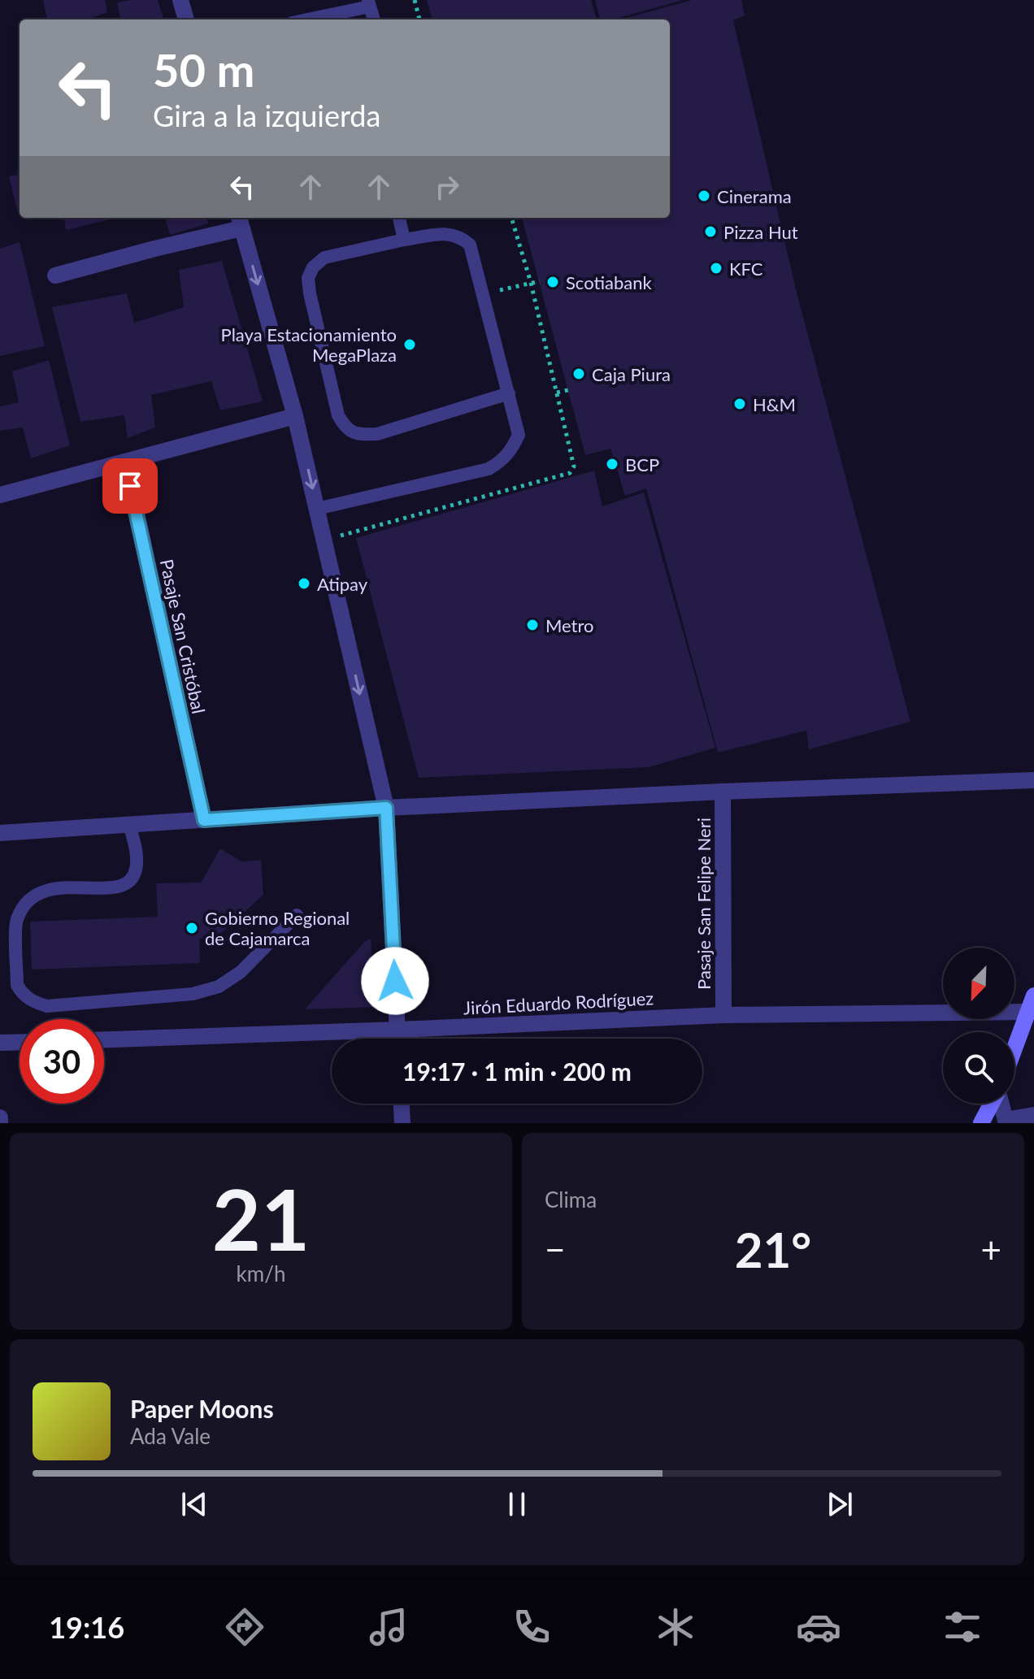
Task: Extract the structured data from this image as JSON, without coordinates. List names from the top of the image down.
{
  "streets": {
    "street": ["Pasaje San Cristóbal", "Pasaje San Felipe Neri", "Jirón Eduardo Rodríguez"]
  },
  "crossings": [
    ["Pasaje San Felipe Neri", "Jirón Eduardo Rodríguez"]
  ],
  "places": [
    "Cinerama",
    "Pizza Hut",
    "KFC",
    "Scotiabank",
    "Playa Estacionamiento MegaPlaza",
    "Caja Piura",
    "H&M",
    "BCP",
    "Atipay",
    "Metro",
    "Gobierno Regional de Cajamarca"
  ],
  "north": "bottom left",
  "page": {
    "turn": ["50 m", "Gira a la izquierda"],
    "limit": "30",
    "trip": "19:17 · 1 min · 200 m",
    "tile": [
      ["21", "km/h"],
      "Clima"
    ],
    "heat": ["−", "21°", "+"],
    "song": ["Paper Moons", "Ada Vale"],
    "tabs": "19:16"
  }
}
